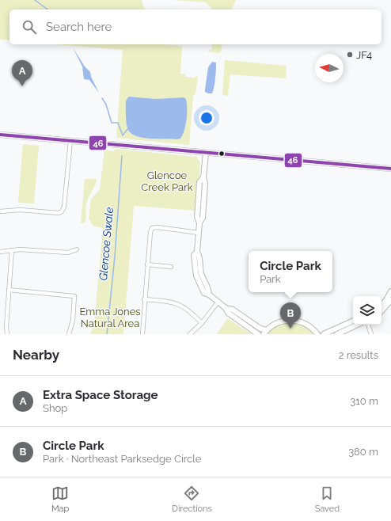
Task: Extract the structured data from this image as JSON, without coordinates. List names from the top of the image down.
{
  "water": ["Glencoe Swale"],
  "parks": ["Glencoe Creek Park", "Emma Jones Natural Area"],
  "places": ["JF4"],
  "lines": ["transit line 46"],
  "north": "left",
  "page": {
    "search": "Search here",
    "pins": ["A", "B"],
    "popup": ["Circle Park", "Park"],
    "heading": ["Nearby", "2 results"],
    "list": [
      {
        "mark": "A",
        "name": "Extra Space Storage",
        "note": "Shop",
        "value": "310 m"
      },
      {
        "mark": "B",
        "name": "Circle Park",
        "note": "Park · Northeast Parksedge Circle",
        "value": "380 m"
      }
    ],
    "nav": ["Map", "Directions", "Saved"]
  }
}
